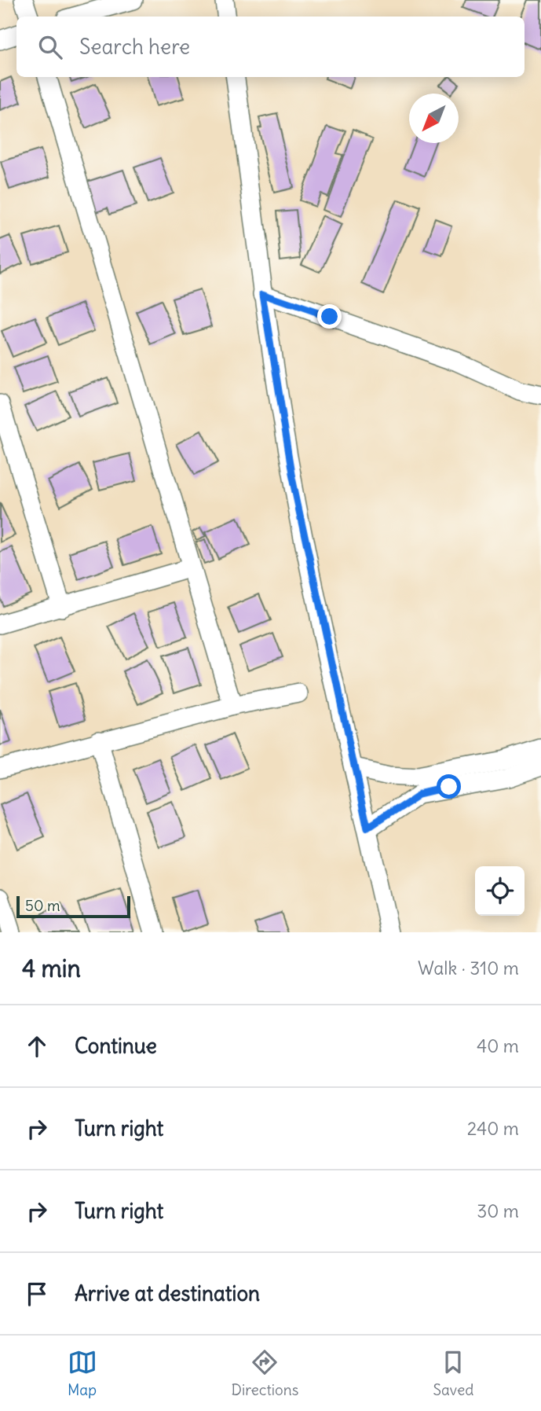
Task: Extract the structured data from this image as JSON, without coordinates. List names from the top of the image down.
{
  "scale_bar": "50 m",
  "north": "bottom left",
  "page": {
    "search": "Search here",
    "scale": "50 m",
    "heading": ["4 min", "Walk · 310 m"],
    "list": [
      ["Continue", "40 m"],
      ["Turn right", "240 m"],
      ["Turn right", "30 m"],
      "Arrive at destination"
    ],
    "nav": ["Map", "Directions", "Saved"]
  }
}
